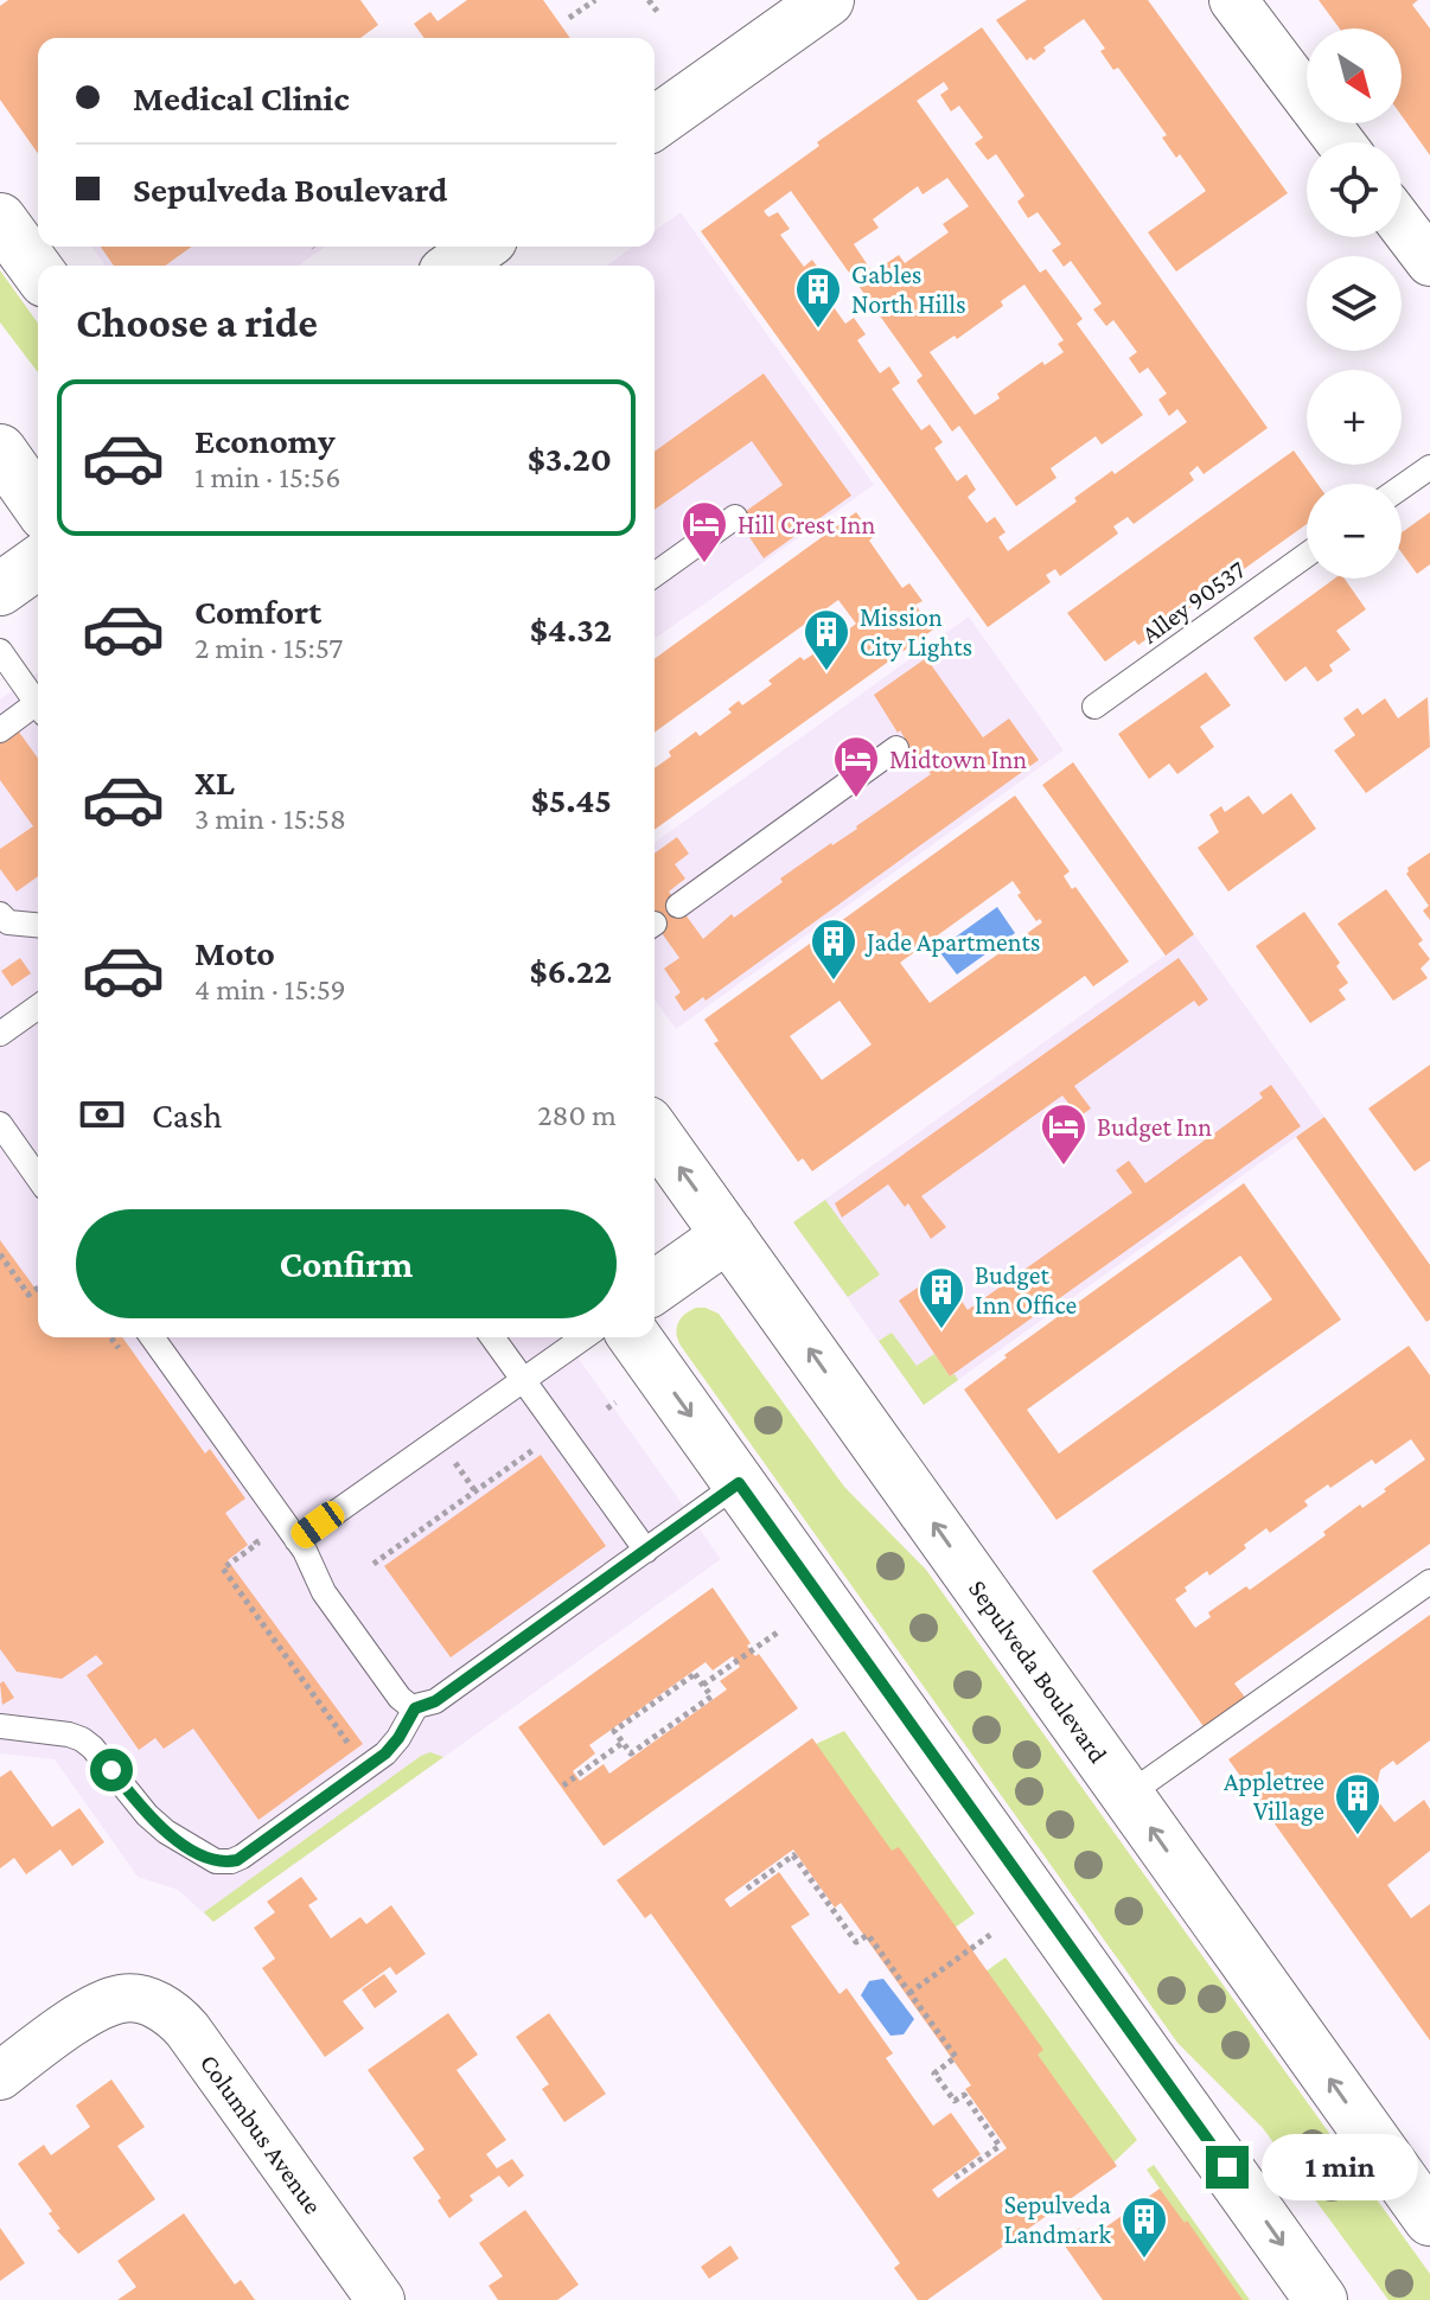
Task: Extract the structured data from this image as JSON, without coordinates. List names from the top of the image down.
{
  "streets": {
    "main road": ["Sepulveda Boulevard"],
    "street": ["Columbus Avenue"],
    "lane": ["Alley 90537"]
  },
  "places": {
    "building": [
      "Gables North Hills",
      "Mission City Lights",
      "Jade Apartments",
      "Budget Inn Office",
      "Appletree Village",
      "Sepulveda Landmark"
    ],
    "hotel": ["Hill Crest Inn", "Midtown Inn", "Budget Inn"]
  },
  "north": "bottom right",
  "page": {
    "map_buttons": ["+", "−"],
    "banner": ["Medical Clinic", "Sepulveda Boulevard"],
    "heading": "Choose a ride",
    "list": [
      {
        "name": "Economy",
        "note": "1 min · 15:56",
        "value": "$3.20"
      },
      {
        "name": "Comfort",
        "note": "2 min · 15:57",
        "value": "$4.32"
      },
      {
        "name": "XL",
        "note": "3 min · 15:58",
        "value": "$5.45"
      },
      {
        "name": "Moto",
        "note": "4 min · 15:59",
        "value": "$6.22"
      }
    ],
    "pay": ["Cash", "280 m"],
    "buttons": "Confirm",
    "bubble": "1 min"
  }
}
